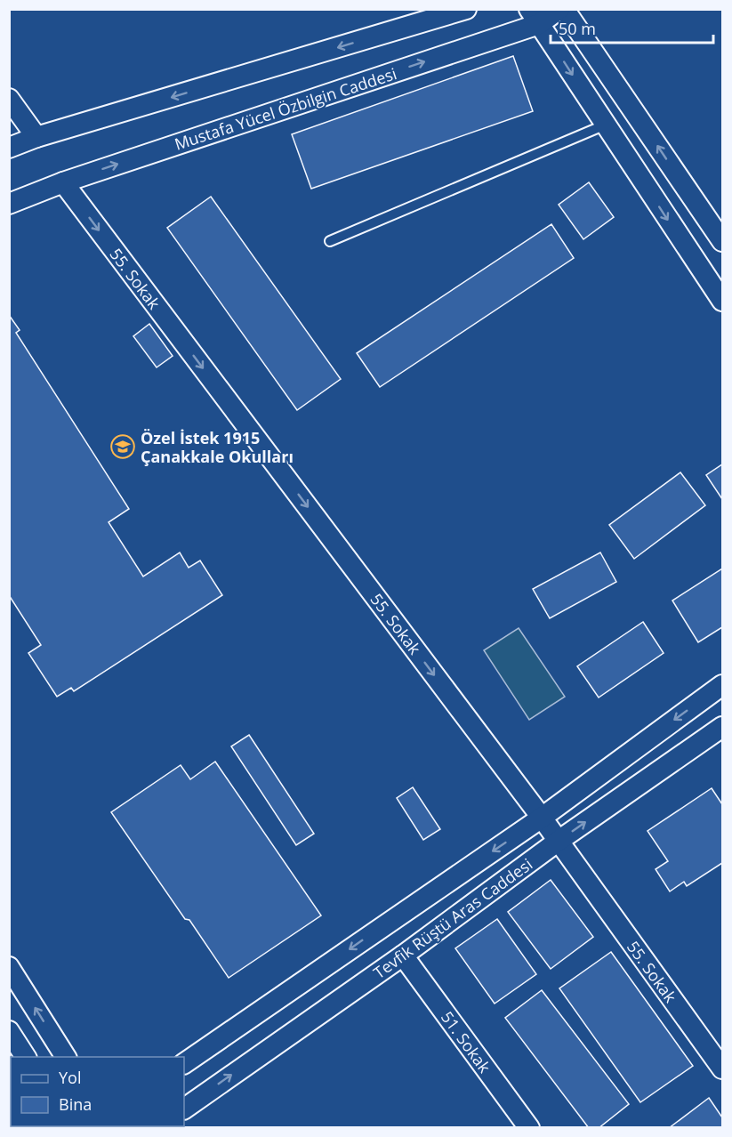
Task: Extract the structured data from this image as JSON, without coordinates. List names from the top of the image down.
{
  "streets": {
    "street": [
      "Mustafa Yücel Özbilgin Caddesi",
      "55. Sokak",
      "Tevfik Rüştü Aras Caddesi",
      "51. Sokak"
    ]
  },
  "crossings": [
    ["Mustafa Yücel Özbilgin Caddesi", "55. Sokak"],
    ["55. Sokak", "Tevfik Rüştü Aras Caddesi"],
    ["Tevfik Rüştü Aras Caddesi", "51. Sokak"]
  ],
  "one_way": ["55. Sokak"],
  "places": {
    "school or university": ["Özel İstek 1915 Çanakkale Okulları"]
  },
  "legend": ["Yol", "Bina"],
  "scale_bar": "50 m"
}
